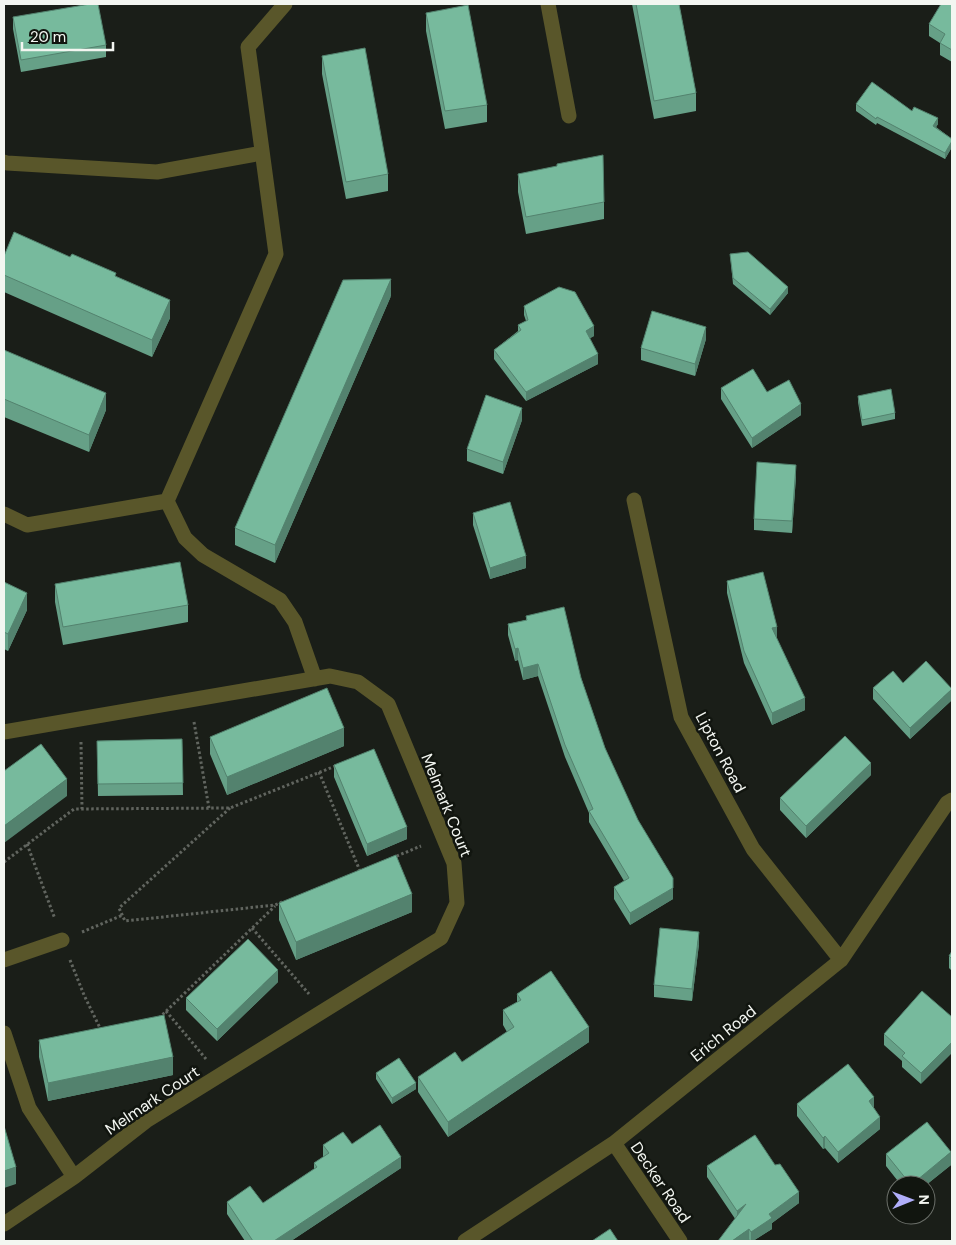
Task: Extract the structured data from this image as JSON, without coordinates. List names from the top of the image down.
{
  "streets": {
    "street": [
      "Lipton Road",
      "Melmark Court",
      "Erich Road",
      "Decker Road"
    ]
  },
  "crossings": [
    ["Lipton Road", "Erich Road"],
    ["Erich Road", "Decker Road"]
  ],
  "scale_bar": "20 m",
  "north": "right"
}
